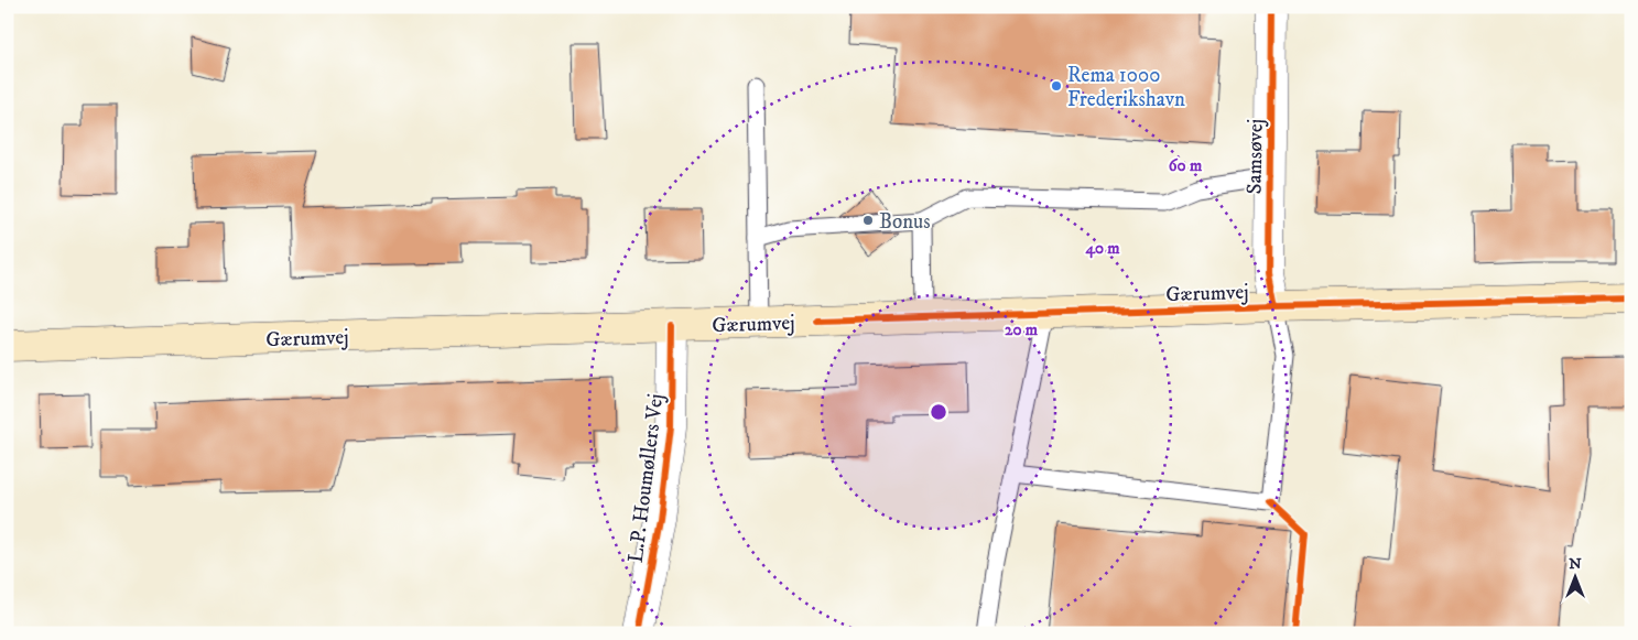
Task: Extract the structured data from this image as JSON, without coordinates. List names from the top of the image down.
{
  "streets": {
    "main road": ["Gærumvej"],
    "street": ["Samsøvej", "L.P. Houmøllers Vej"]
  },
  "crossings": [
    ["Samsøvej", "Gærumvej"],
    ["Gærumvej", "L.P. Houmøllers Vej"]
  ],
  "places": ["Rema 1000 Frederikshavn", "Bonus"],
  "north": "top",
  "rings": ["60 m", "40 m", "20 m"]
}
